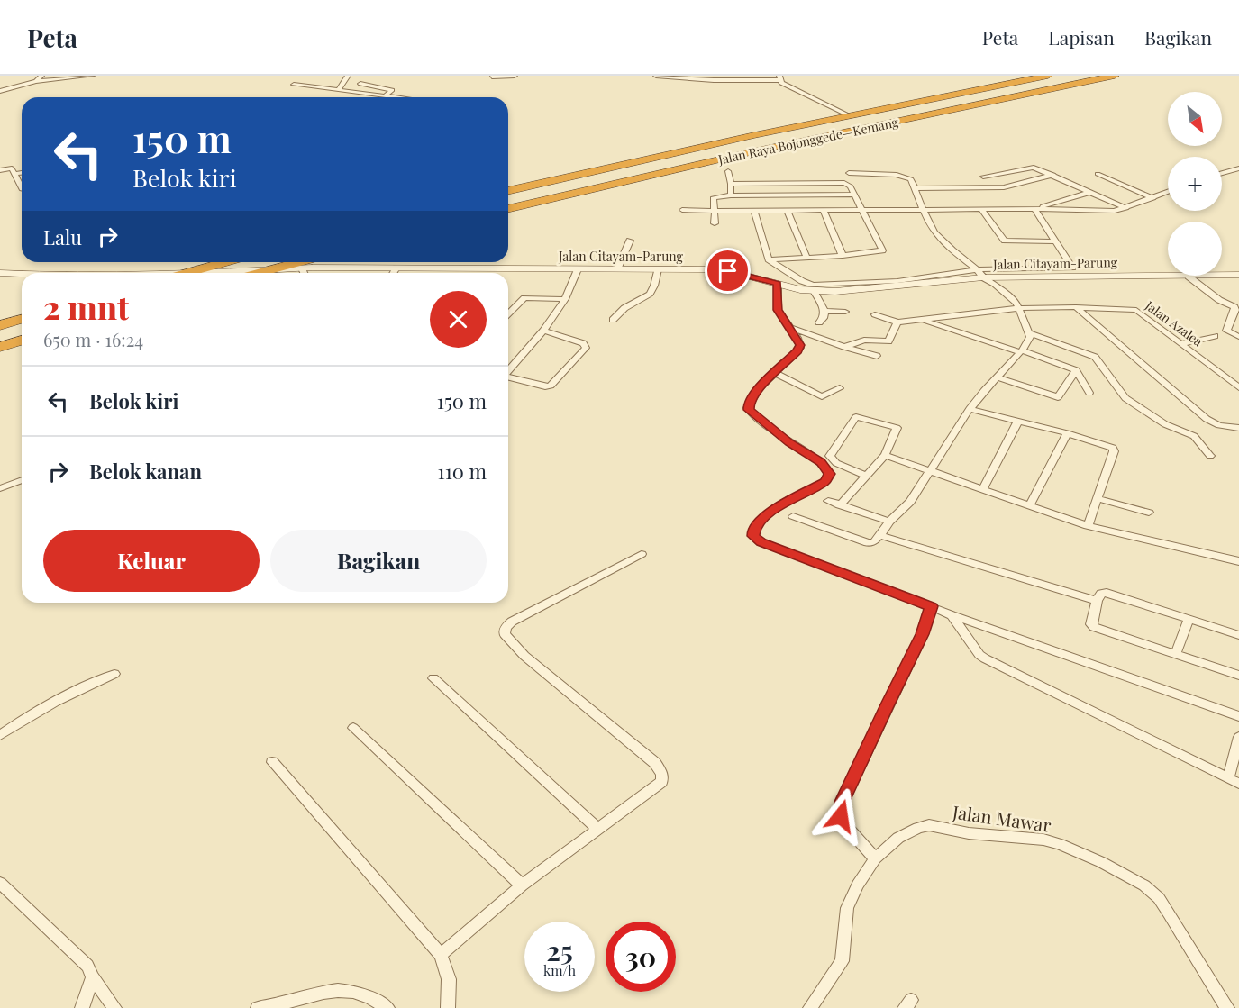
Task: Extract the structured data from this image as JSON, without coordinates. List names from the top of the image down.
{
  "streets": {
    "highway": ["Jalan Raya Bojonggede—Kemang"],
    "main road": ["Jalan Citayam-Parung"],
    "street": ["Jalan Azalea", "Jalan Mawar"]
  },
  "north": "bottom right",
  "page": {
    "header": "Peta",
    "nav": ["Peta", "Lapisan", "Bagikan"],
    "map_buttons": ["+", "−"],
    "turn": ["150 m", "Belok kiri"],
    "then": "Lalu",
    "heading": ["2 mnt", "650 m · 16:24"],
    "list": [
      {
        "name": "Belok kiri",
        "value": "150 m"
      },
      {
        "name": "Belok kanan",
        "value": "110 m"
      }
    ],
    "buttons": ["Keluar", "Bagikan"],
    "speed": "25 km/h",
    "limit": "30"
  }
}
